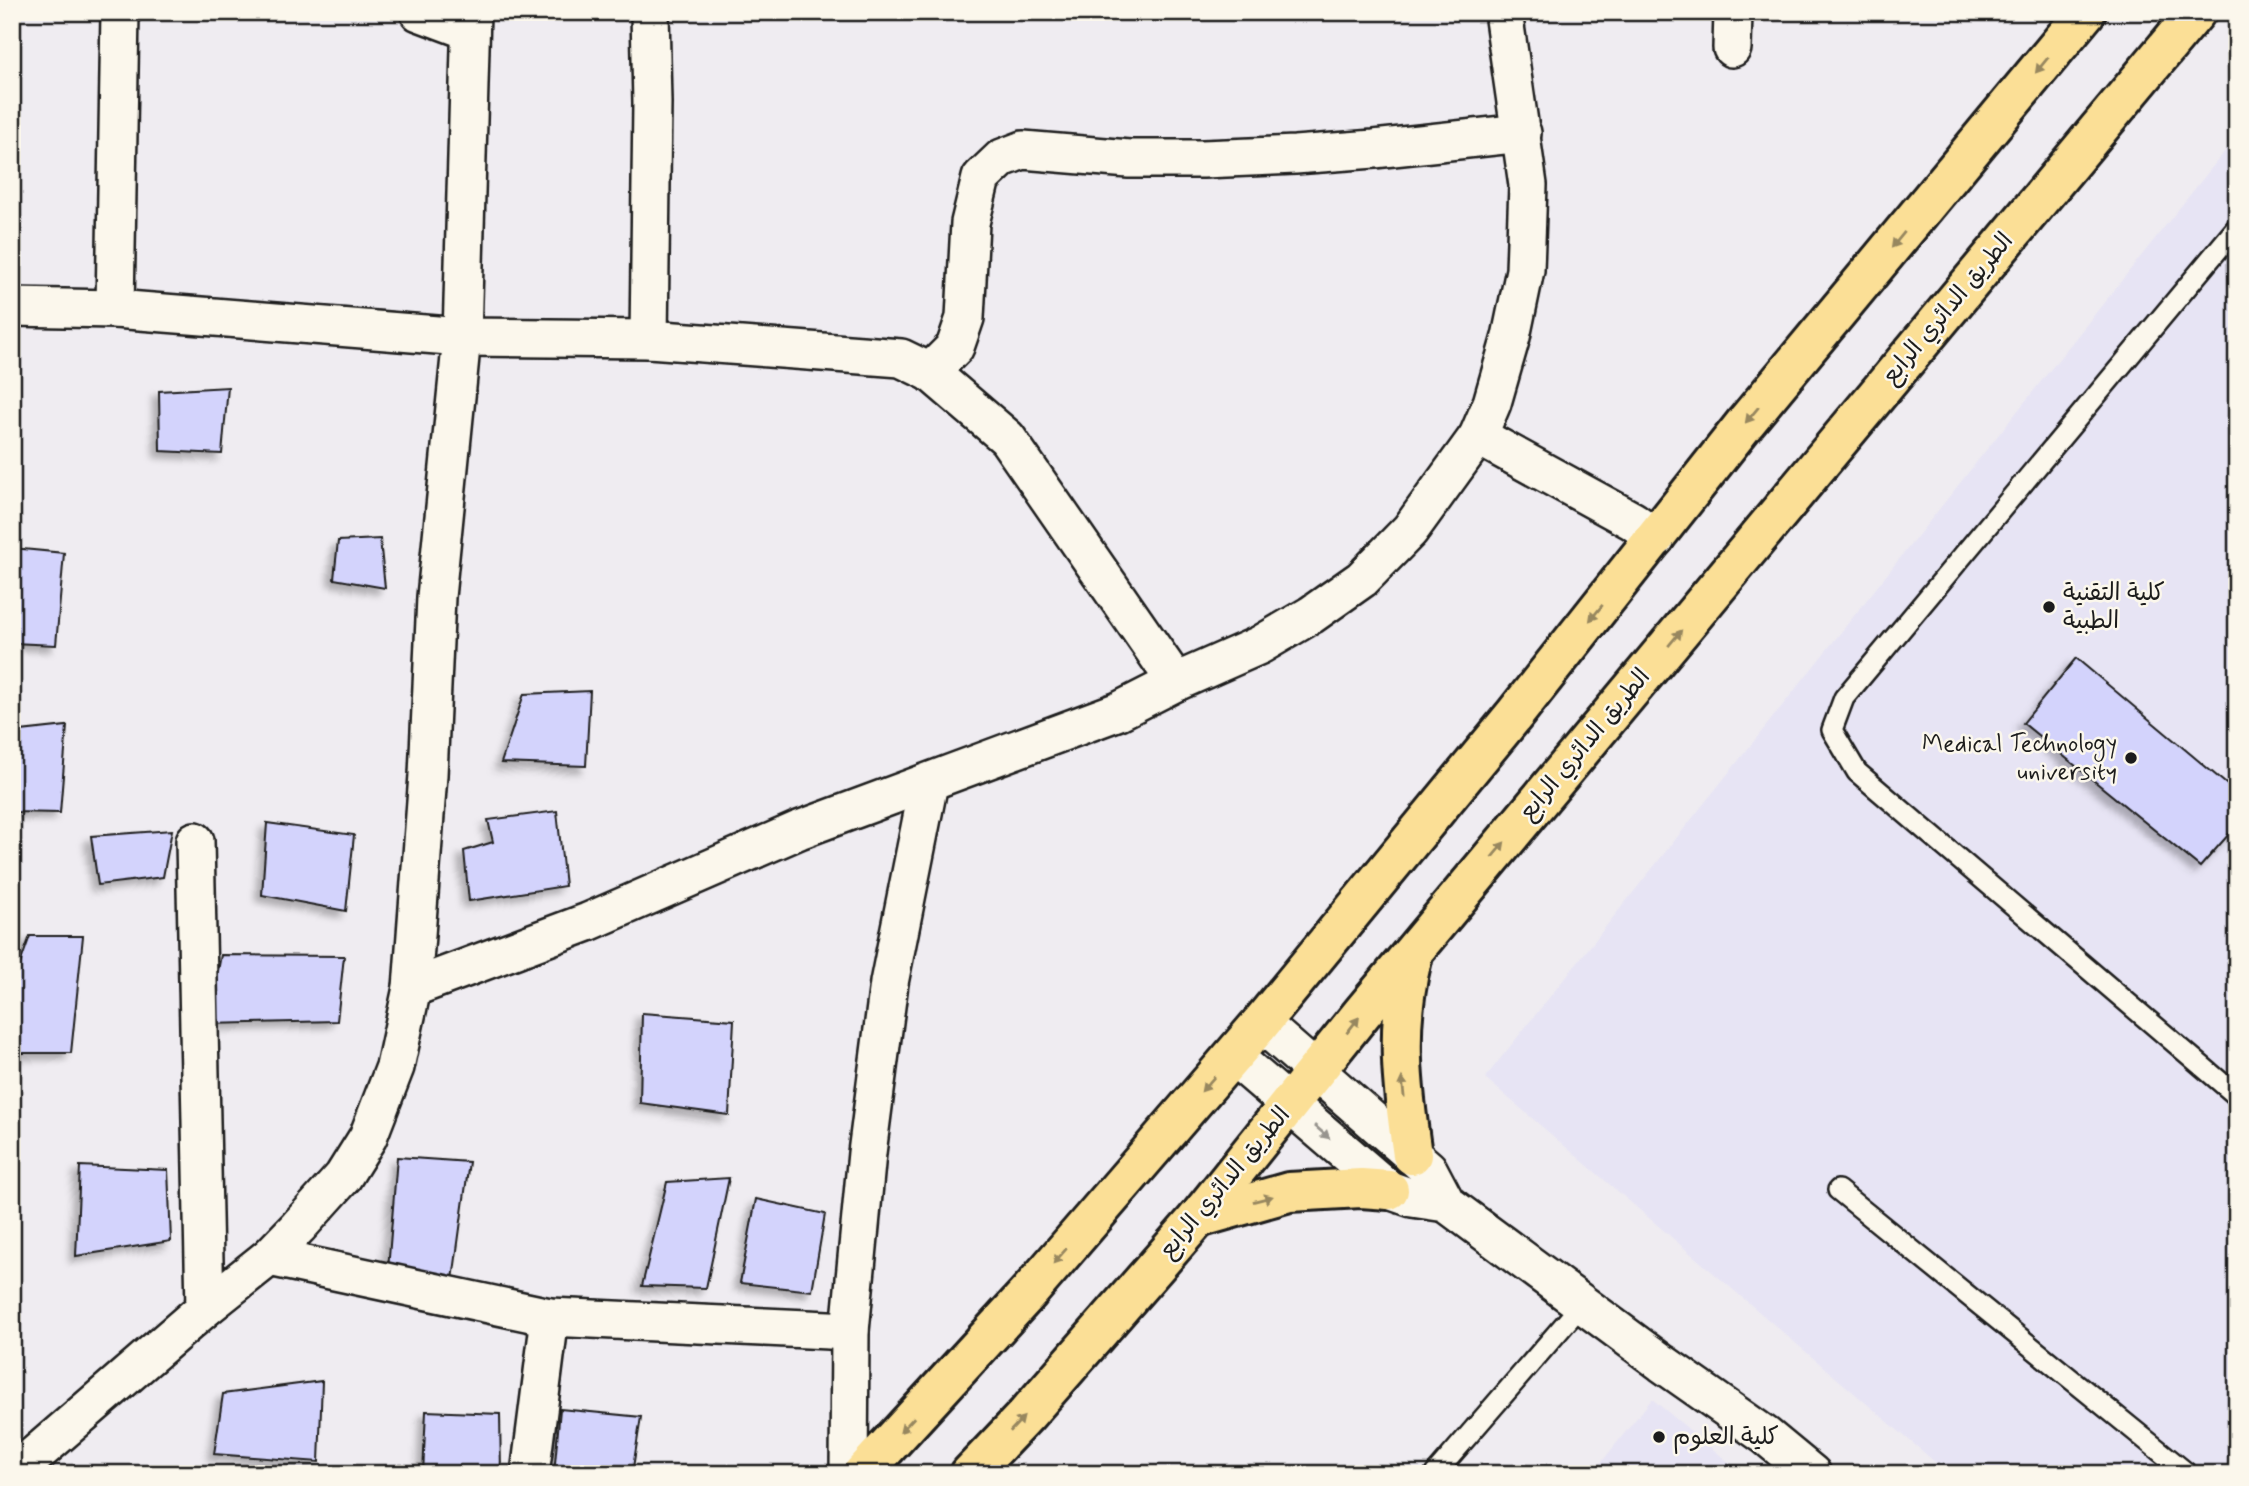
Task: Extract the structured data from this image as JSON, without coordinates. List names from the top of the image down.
{
  "streets": {
    "main road": ["الطريق الدائري الرابع"]
  },
  "places": ["كلية التقنية الطبية", "Medical Technology university", "كلية العلوم"]
}
